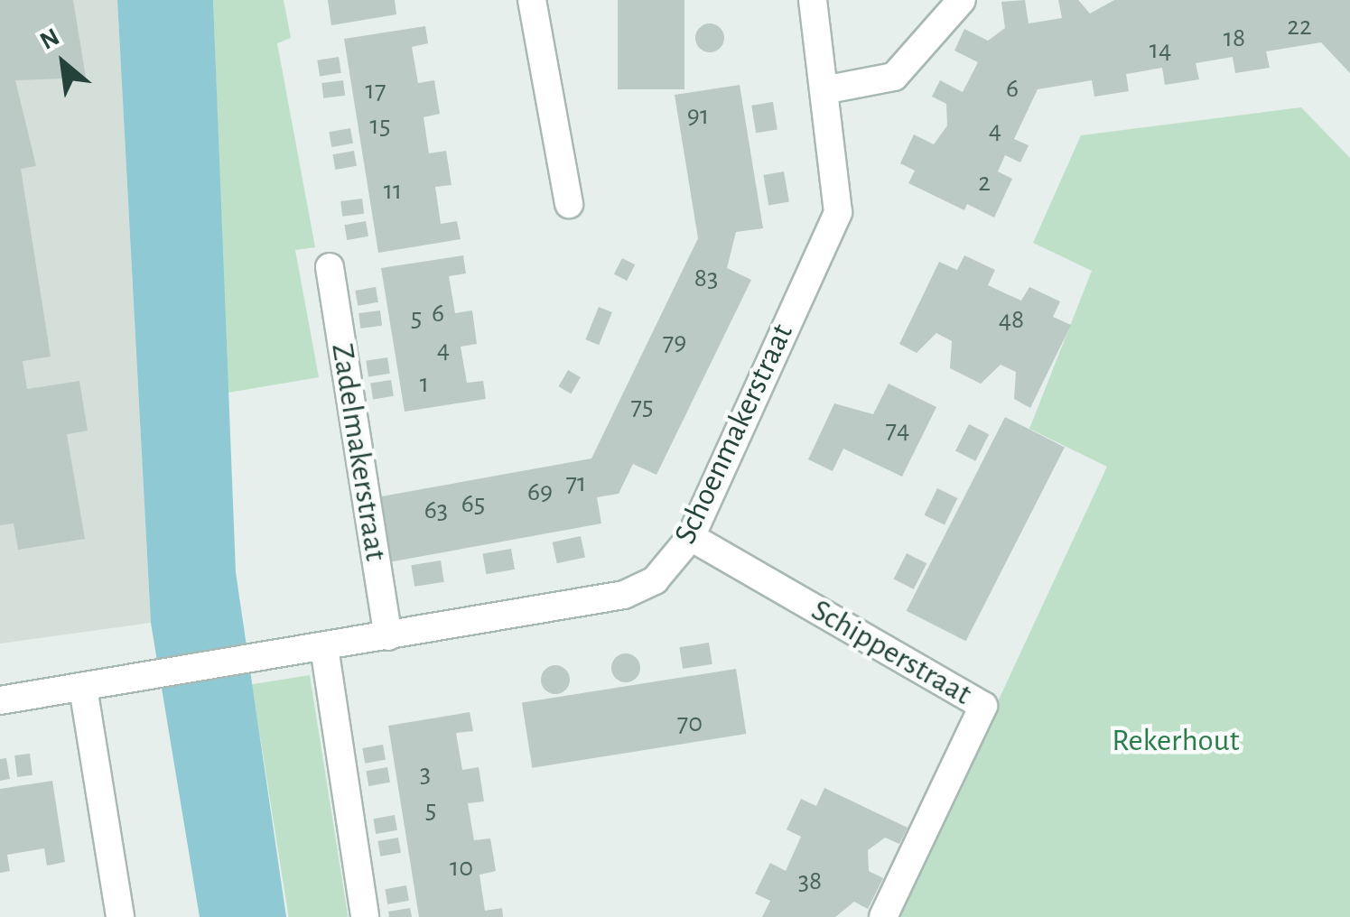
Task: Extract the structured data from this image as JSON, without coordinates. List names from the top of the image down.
{
  "streets": {
    "street": ["Schoenmakerstraat", "Zadelmakerstraat", "Schipperstraat"]
  },
  "crossings": [
    ["Schoenmakerstraat", "Zadelmakerstraat"],
    ["Schoenmakerstraat", "Schipperstraat"]
  ],
  "parks": ["Rekerhout"],
  "house_numbers": [
    "22",
    "18",
    "14",
    "6",
    "17",
    "91",
    "15",
    "4",
    "2",
    "11",
    "83",
    "6",
    "5",
    "48",
    "79",
    "4",
    "1",
    "75",
    "74",
    "71",
    "69",
    "65",
    "63",
    "70",
    "3",
    "5",
    "10",
    "38"
  ],
  "north": "top left"
}
